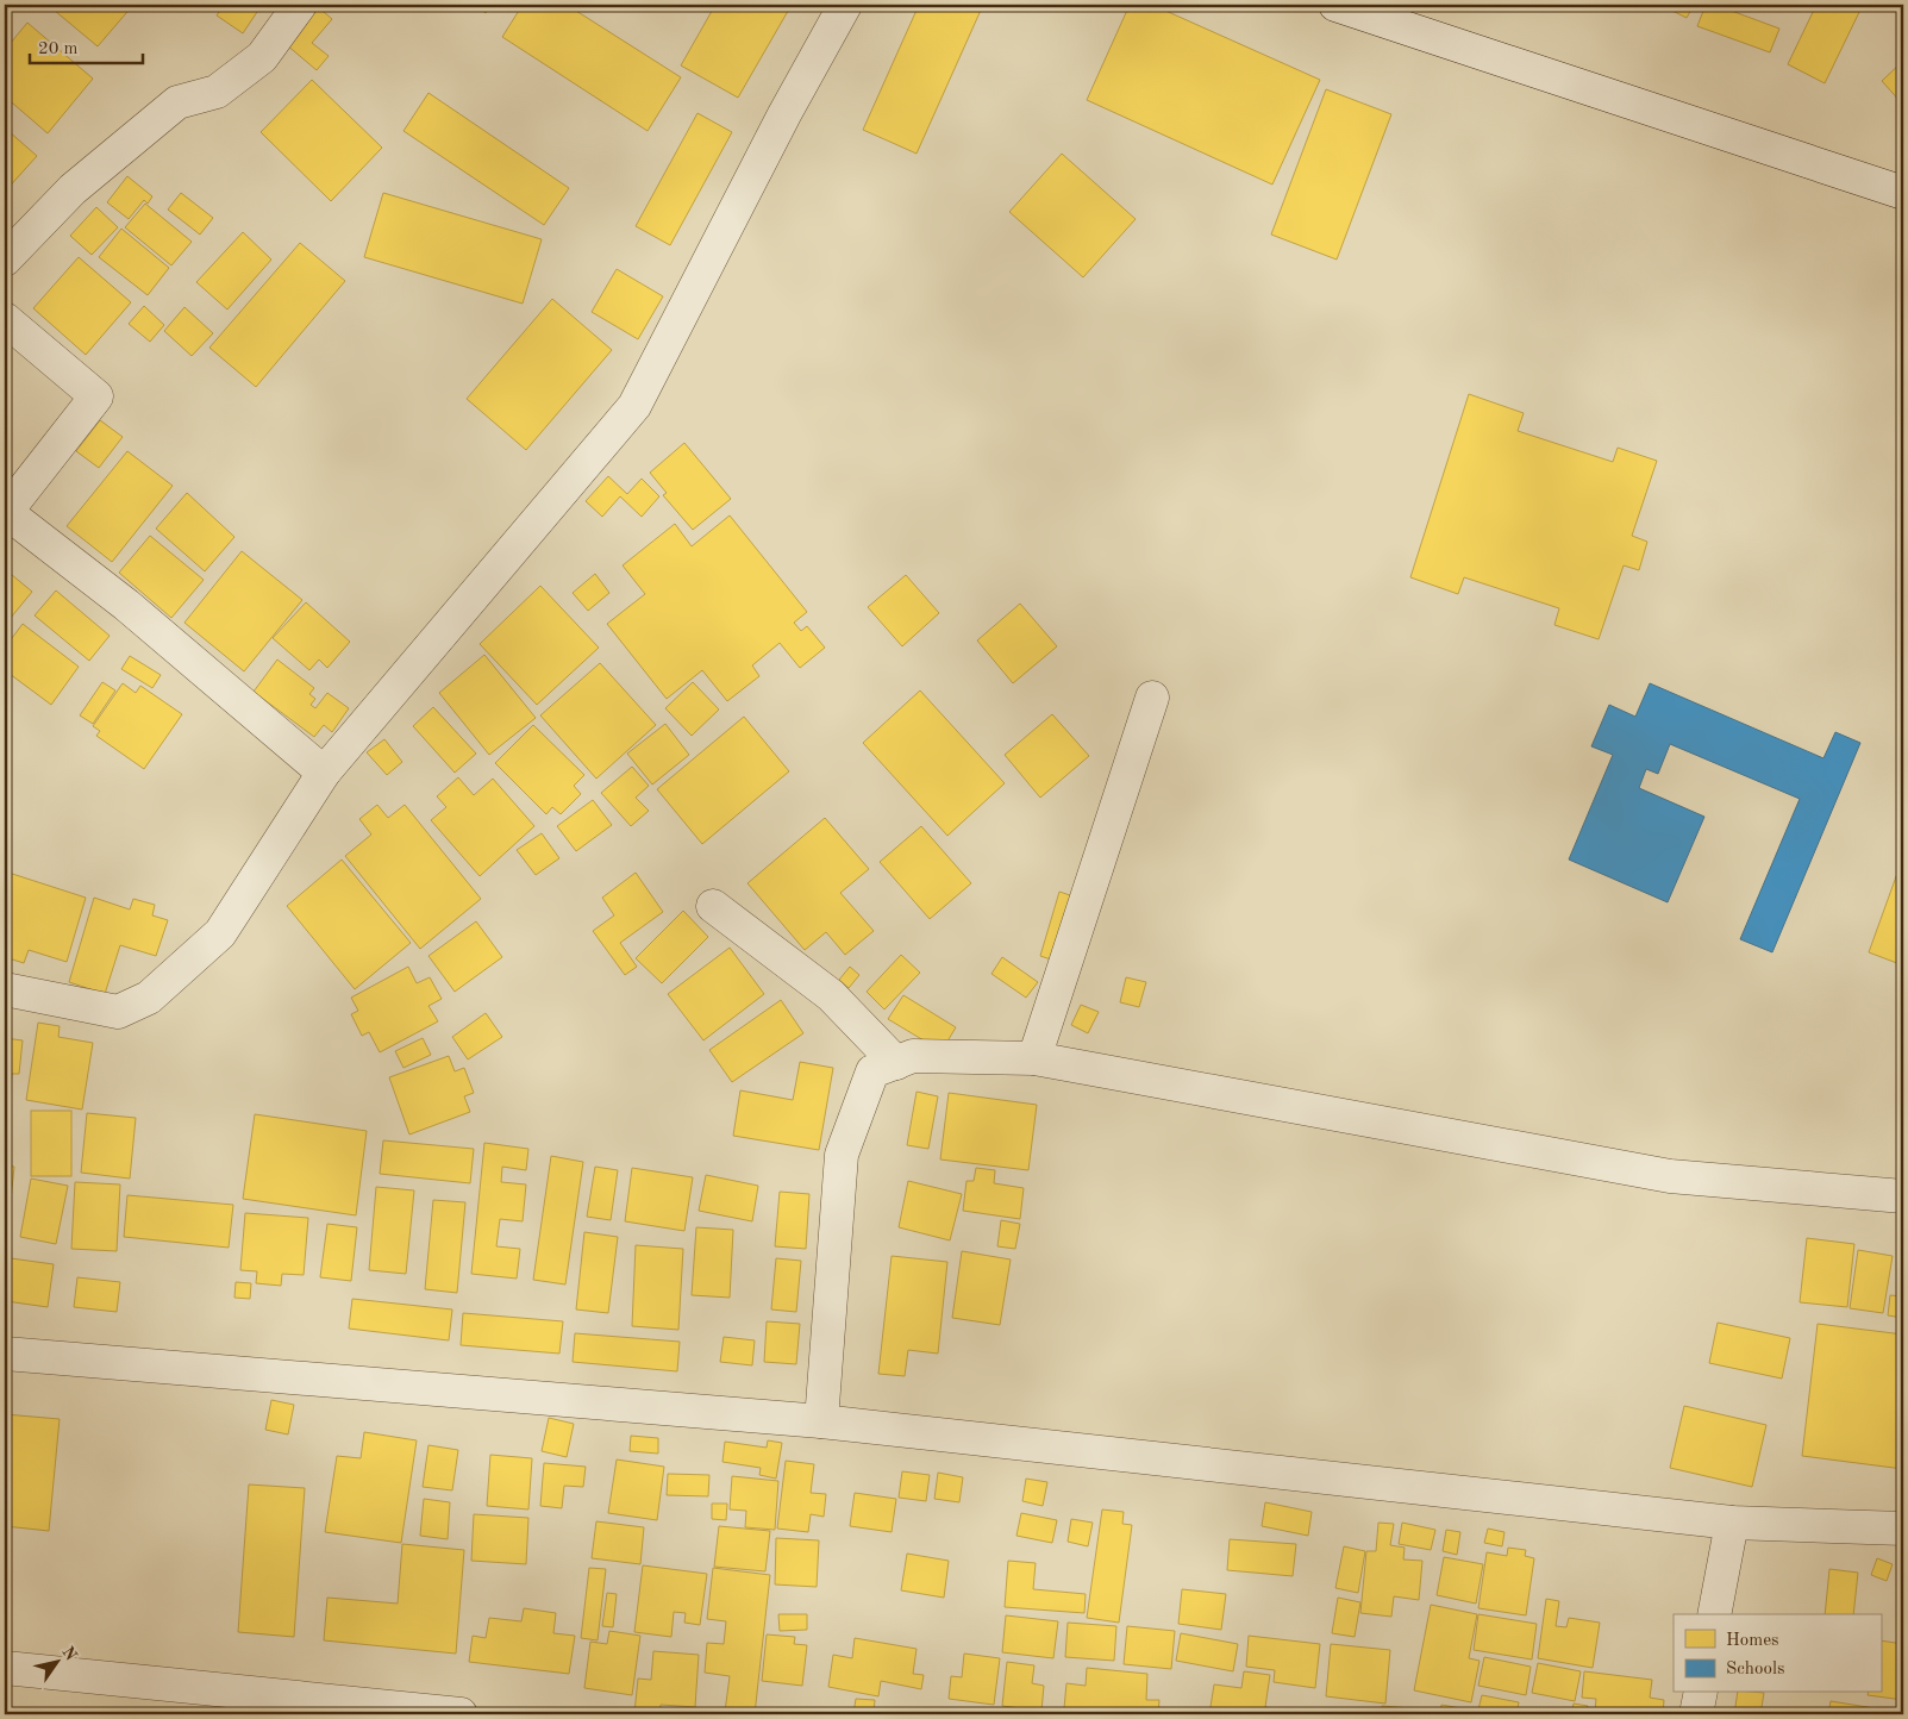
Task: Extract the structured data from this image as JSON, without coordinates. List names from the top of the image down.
{
  "legend": ["Homes", "Schools"],
  "scale_bar": "20 m",
  "north": "top right"
}
